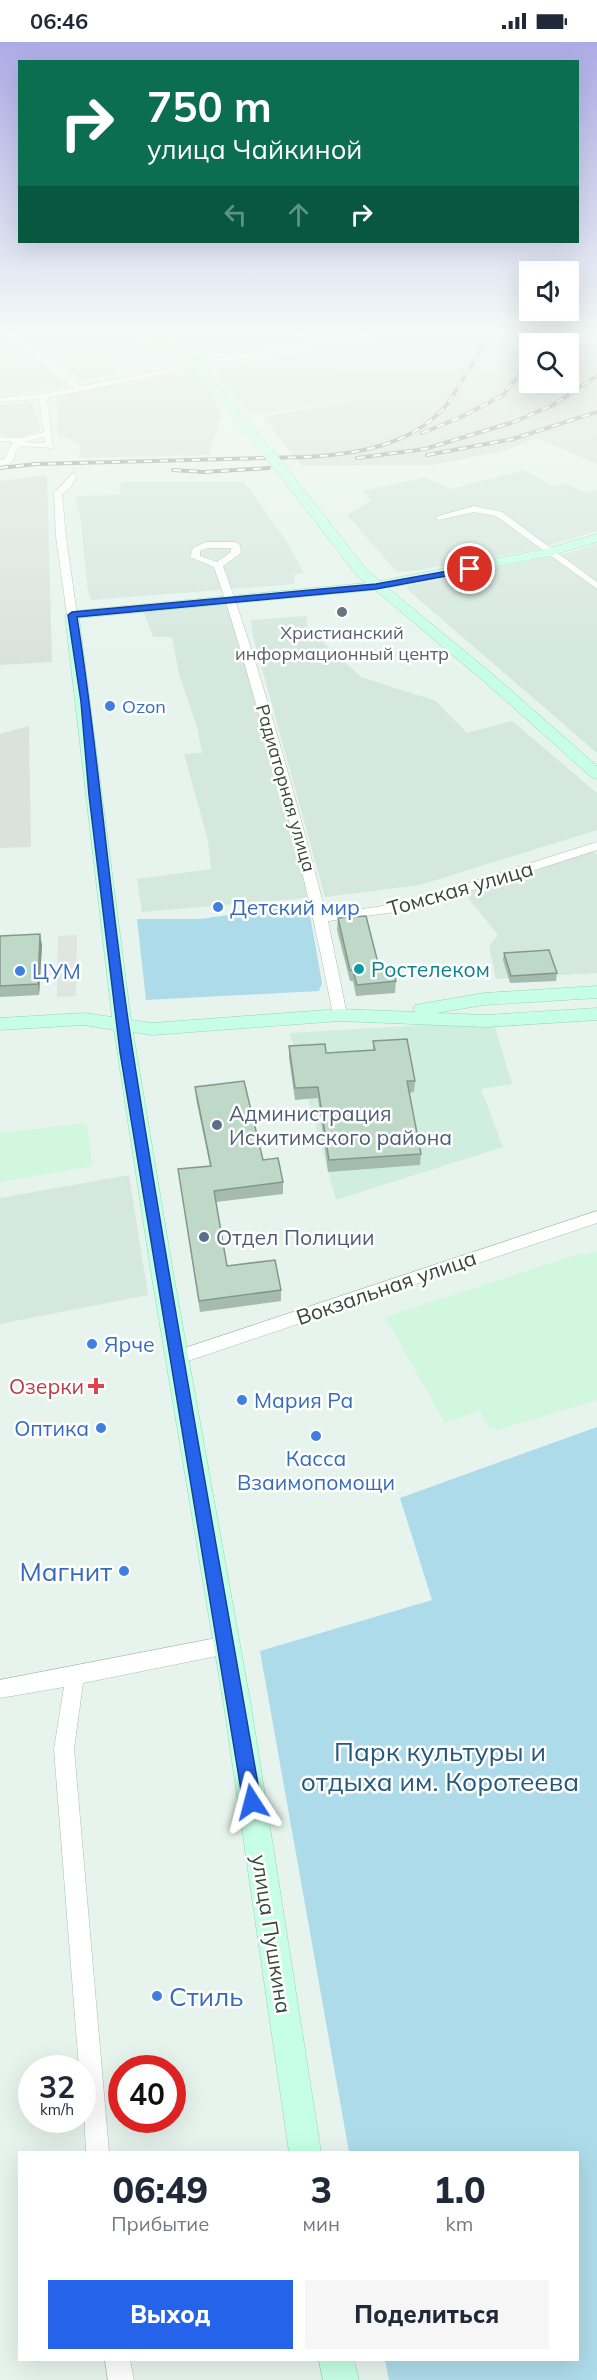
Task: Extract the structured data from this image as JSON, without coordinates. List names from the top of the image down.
{
  "streets": {
    "street": [
      "Радиаторная улица",
      "Томская улица",
      "Вокзальная улица",
      "улица Пушкина"
    ]
  },
  "crossings": [
    ["Радиаторная улица", "Томская улица"],
    ["Вокзальная улица", "улица Пушкина"]
  ],
  "parks": ["Парк культуры и отдыха им. Коротеева"],
  "places": {
    "other": [
      "Христианский информационный центр",
      "Ozon",
      "Детский мир",
      "Ростелеком",
      "ЦУМ",
      "Администрация Искитимского района",
      "Отдел Полиции",
      "Ярче",
      "Мария Ра",
      "Оптика",
      "Касса Взаимопомощи",
      "Магнит",
      "Стиль"
    ],
    "health": ["Озерки"]
  },
  "page": {
    "status": "06:46",
    "turn": ["750 m", "улица Чайкиной"],
    "speed": "32 km/h",
    "limit": "40",
    "eta": [
      "06:49",
      "Прибытие",
      "3",
      "мин",
      "1.0",
      "km"
    ],
    "buttons": ["Выход", "Поделиться"]
  }
}
